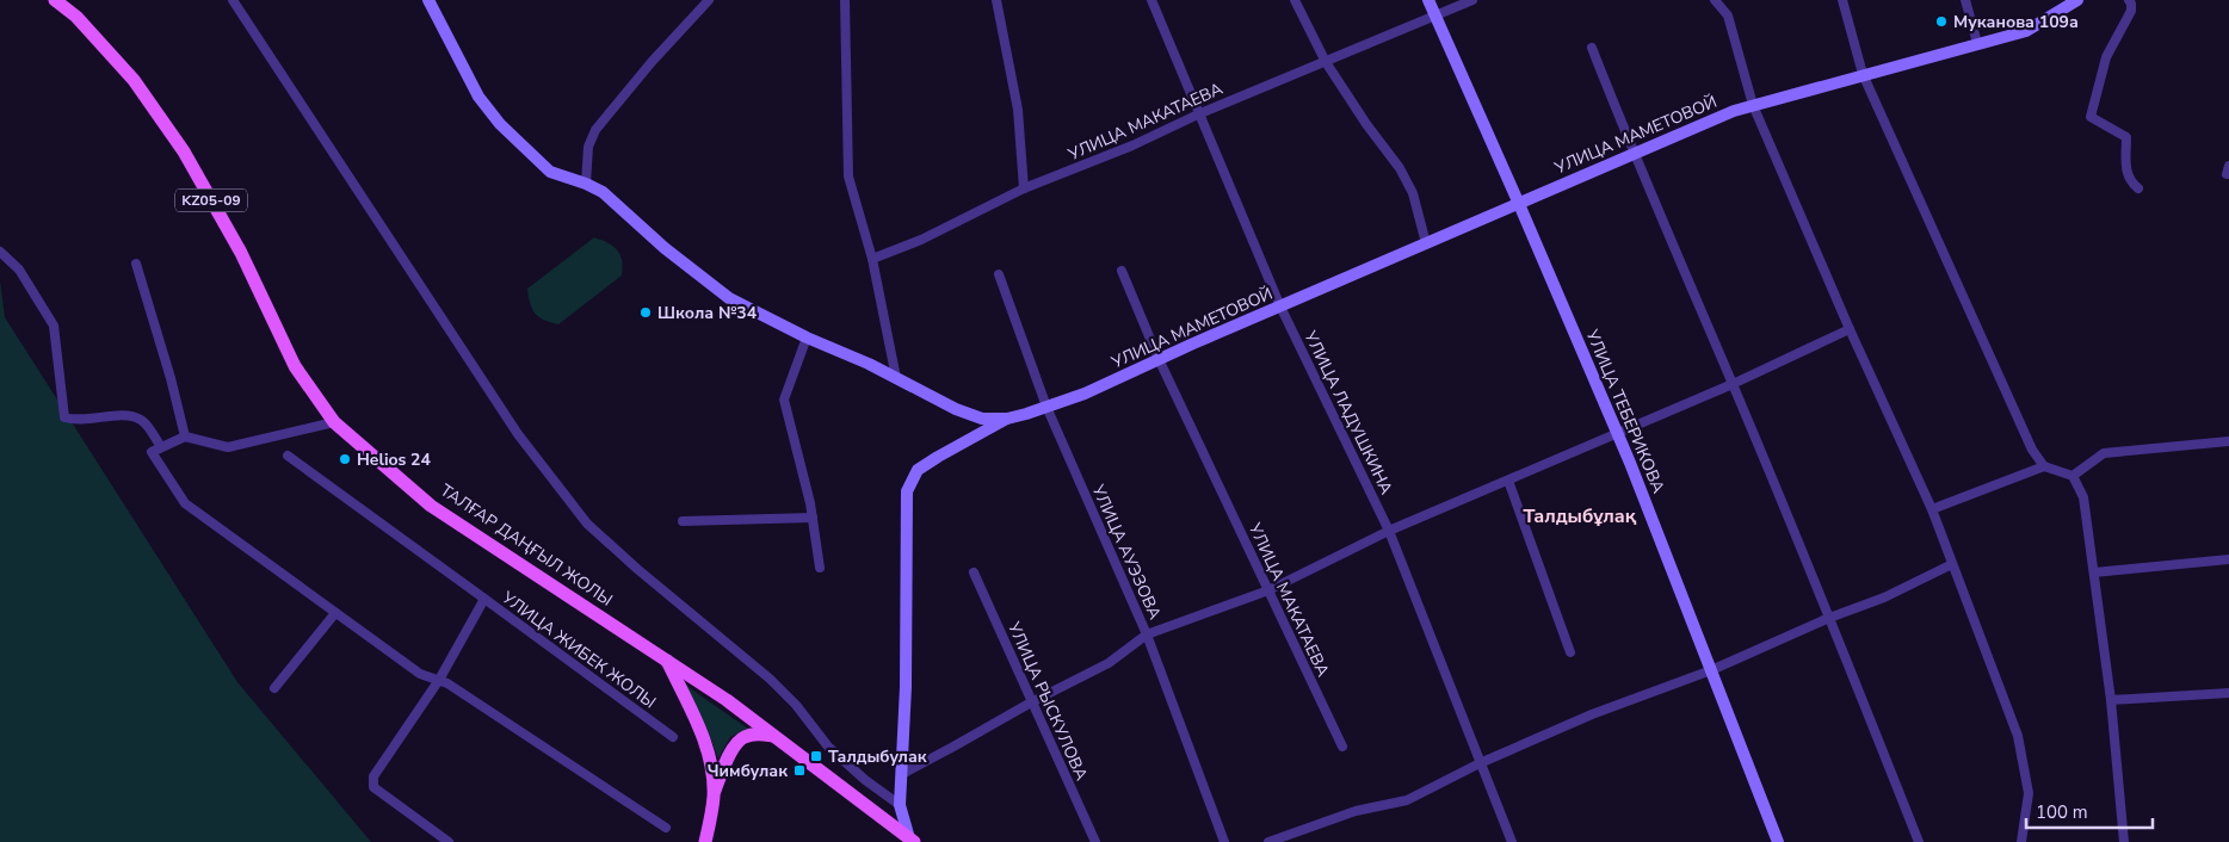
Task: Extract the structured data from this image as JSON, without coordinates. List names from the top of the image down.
{
  "streets": {
    "main road": ["KZ05-09", "ТАЛҒАР ДАҢҒЫЛ ЖОЛЫ"],
    "street": [
      "УЛИЦА МАКАТАЕВА",
      "УЛИЦА МАМЕТОВОЙ",
      "УЛИЦА ТЕБЕРИКОВА",
      "УЛИЦА ЛАДУШКИНА",
      "УЛИЦА АУЭЗОВА",
      "УЛИЦА ЖИБЕК ЖОЛЫ",
      "УЛИЦА РЫСКУЛОВА"
    ]
  },
  "crossings": [
    ["УЛИЦА МАКАТАЕВА", "УЛИЦА МАМЕТОВОЙ"],
    ["УЛИЦА МАКАТАЕВА", "УЛИЦА ТЕБЕРИКОВА"],
    ["УЛИЦА МАКАТАЕВА", "УЛИЦА ЛАДУШКИНА"],
    ["УЛИЦА МАМЕТОВОЙ", "УЛИЦА ТЕБЕРИКОВА"],
    ["УЛИЦА МАМЕТОВОЙ", "УЛИЦА ЛАДУШКИНА"],
    ["УЛИЦА МАМЕТОВОЙ", "УЛИЦА АУЭЗОВА"]
  ],
  "districts": ["Талдыбұлақ"],
  "places": {
    "other": ["Муканова 109а", "Школа №34", "Helios 24"],
    "transit": ["Талдыбулак", "Чимбулак"]
  },
  "scale_bar": "100 m"
}
